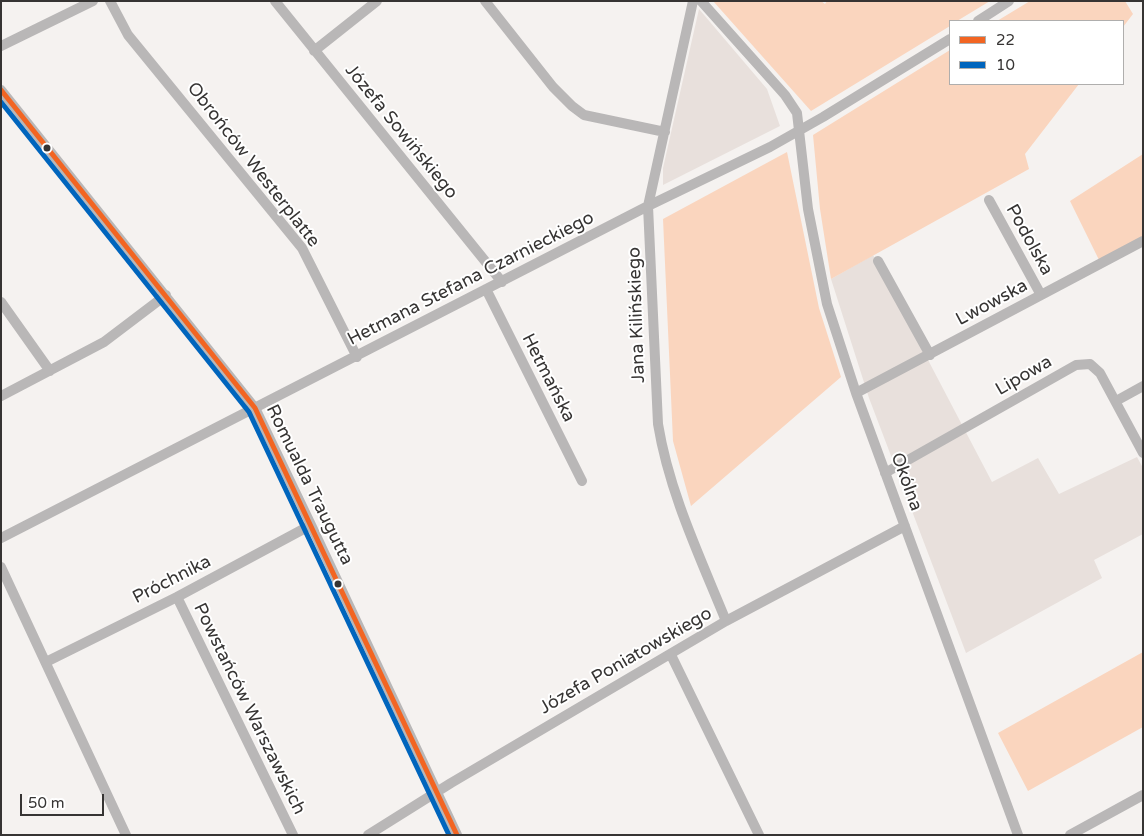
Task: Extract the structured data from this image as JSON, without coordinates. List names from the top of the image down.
{
  "streets": {
    "street": [
      "Józefa Sowińskiego",
      "Obrońców Westerplatte",
      "Podolska",
      "Hetmana Stefana Czarnieckiego",
      "Lwowska",
      "Jana Kilińskiego",
      "Lipowa",
      "Hetmańska",
      "Okólna",
      "Romualda Traugutta",
      "Próchnika",
      "Józefa Poniatowskiego",
      "Powstańców Warszawskich"
    ]
  },
  "crossings": [
    ["Józefa Sowińskiego", "Hetmana Stefana Czarnieckiego"],
    ["Obrońców Westerplatte", "Hetmana Stefana Czarnieckiego"],
    ["Podolska", "Lwowska"],
    ["Hetmana Stefana Czarnieckiego", "Jana Kilińskiego"],
    ["Hetmana Stefana Czarnieckiego", "Hetmańska"],
    ["Hetmana Stefana Czarnieckiego", "Okólna"],
    ["Hetmana Stefana Czarnieckiego", "Romualda Traugutta"],
    ["Lwowska", "Okólna"],
    ["Jana Kilińskiego", "Józefa Poniatowskiego"],
    ["Lipowa", "Okólna"],
    ["Okólna", "Józefa Poniatowskiego"],
    ["Romualda Traugutta", "Próchnika"],
    ["Romualda Traugutta", "Józefa Poniatowskiego"],
    ["Próchnika", "Powstańców Warszawskich"]
  ],
  "lines": ["transit line 22", "transit line 10"],
  "legend": ["22", "10"],
  "scale_bar": "50 m"
}
